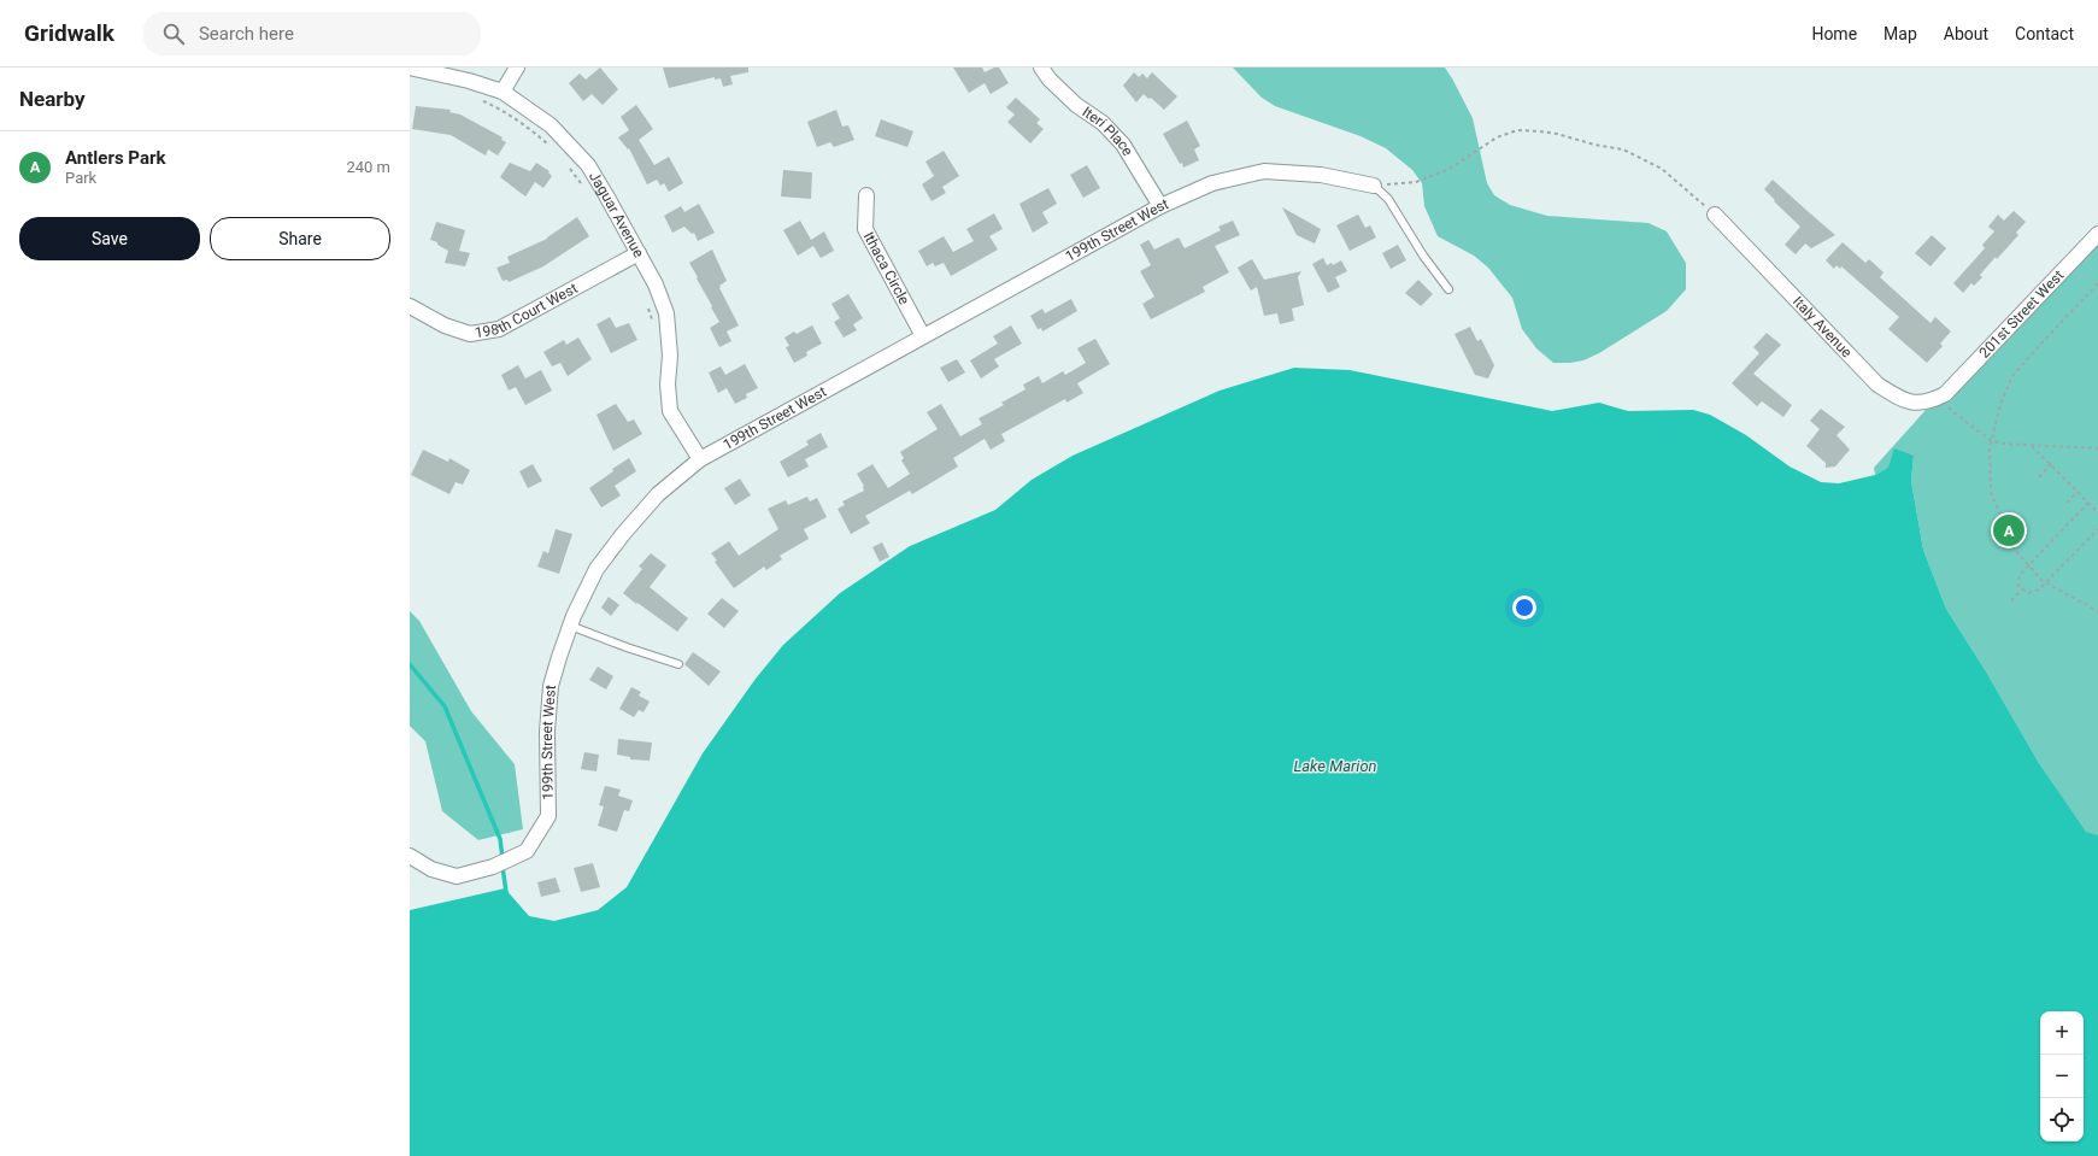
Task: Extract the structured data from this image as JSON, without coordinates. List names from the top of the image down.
{
  "streets": {
    "street": [
      "Iteri Place",
      "Jaguar Avenue",
      "199th Street West",
      "Ithaca Circle",
      "198th Court West",
      "201st Street West",
      "Italy Avenue"
    ]
  },
  "crossings": [
    ["Iteri Place", "199th Street West"],
    ["Jaguar Avenue", "199th Street West"],
    ["Jaguar Avenue", "198th Court West"],
    ["199th Street West", "Ithaca Circle"],
    ["201st Street West", "Italy Avenue"]
  ],
  "water": ["Lake Marion"],
  "page": {
    "header": "Gridwalk",
    "search": "Search here",
    "nav": [
      "Home",
      "Map",
      "About",
      "Contact"
    ],
    "heading": "Nearby",
    "list": [
      {
        "mark": "A",
        "name": "Antlers Park",
        "note": "Park",
        "value": "240 m"
      }
    ],
    "buttons": ["Save", "Share"],
    "pins": "A",
    "map_buttons": ["+", "−"]
  }
}
